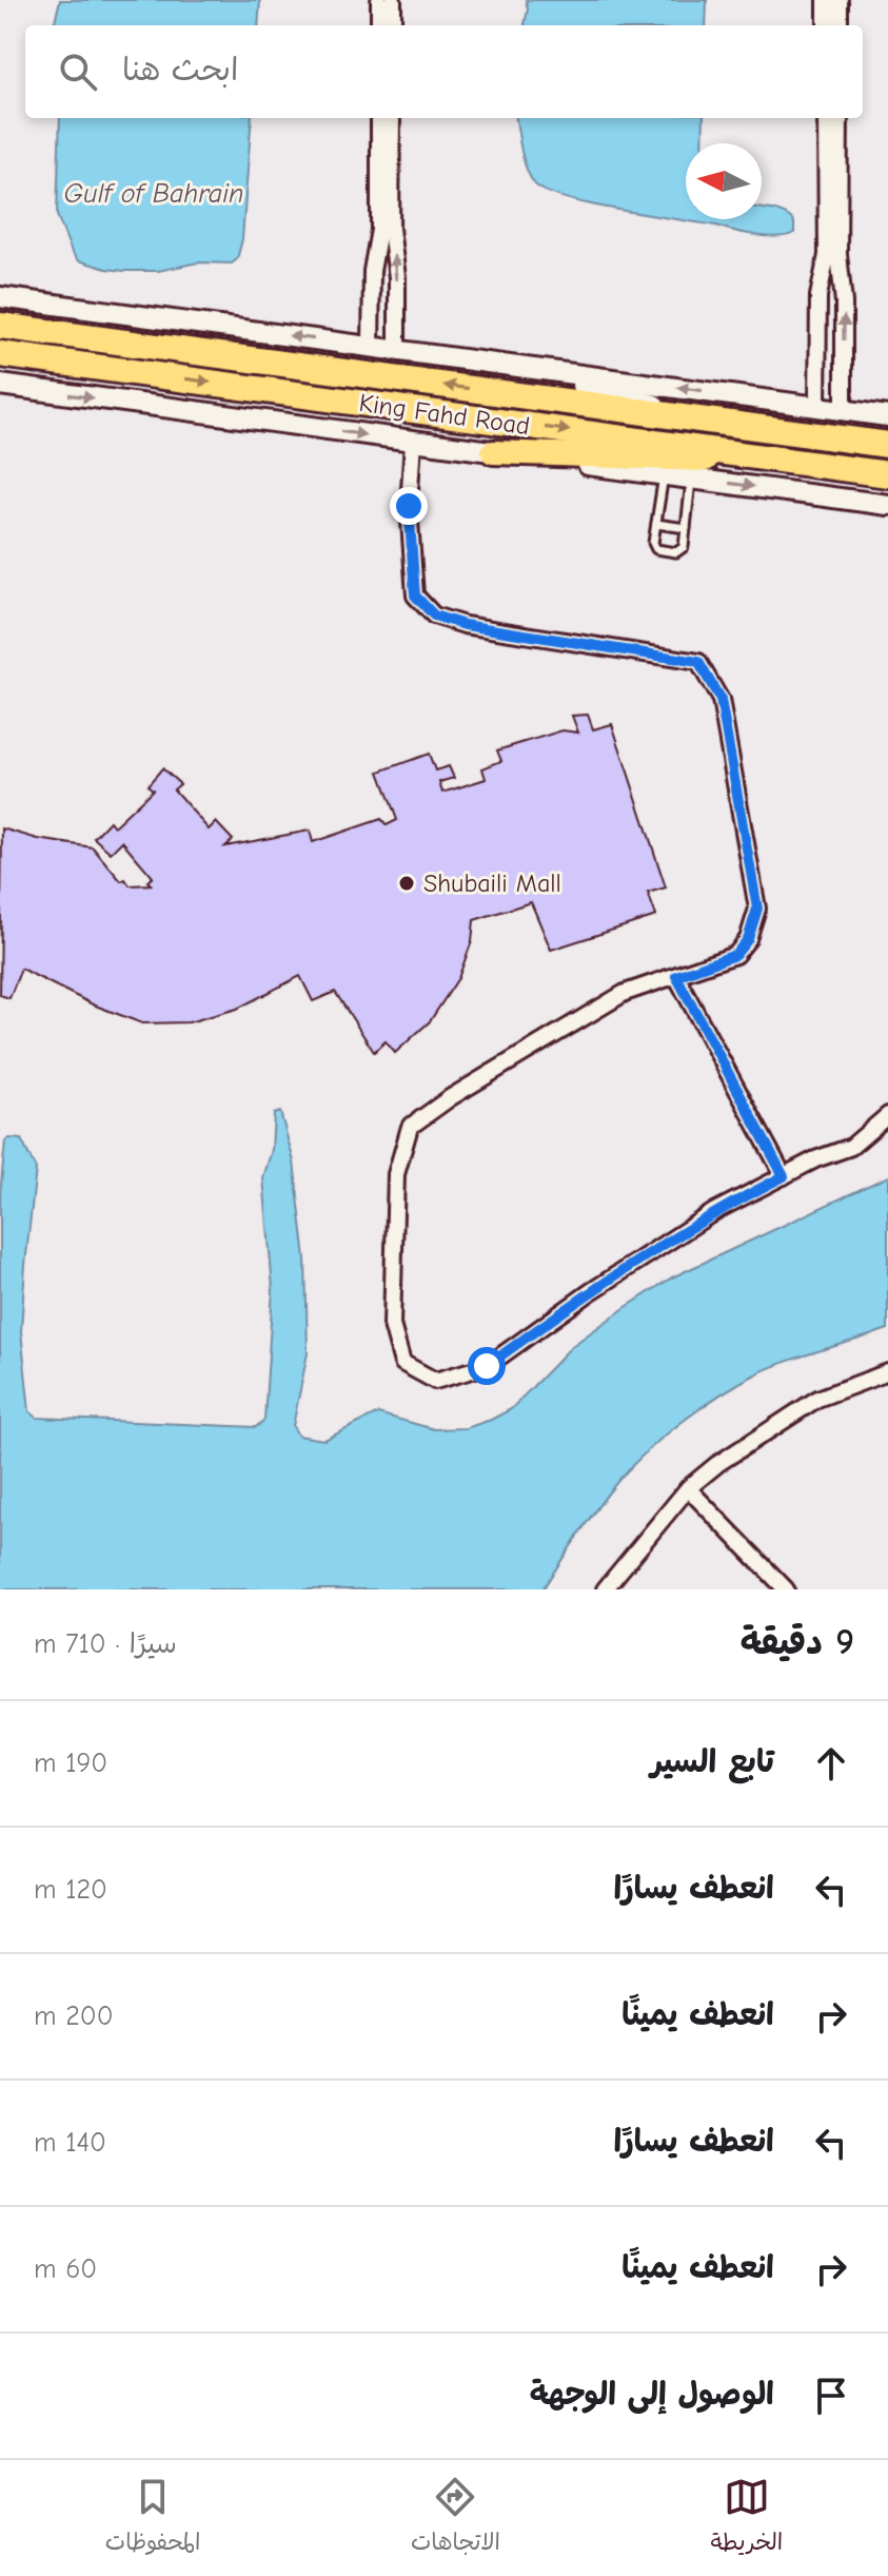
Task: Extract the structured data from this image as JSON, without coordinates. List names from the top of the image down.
{
  "streets": {
    "highway": ["King Fahd Road"]
  },
  "water": ["Gulf of Bahrain"],
  "places": ["Shubaili Mall"],
  "north": "left",
  "page": {
    "search": "ابحث هنا",
    "heading": ["9 دقيقة", "سيرًا · 710 m"],
    "list": [
      ["تابع السير", "190 m"],
      ["انعطف يسارًا", "120 m"],
      ["انعطف يمينًا", "200 m"],
      ["انعطف يسارًا", "140 m"],
      ["انعطف يمينًا", "60 m"],
      "الوصول إلى الوجهة"
    ],
    "nav": ["الخريطة", "الاتجاهات", "المحفوظات"]
  }
}
